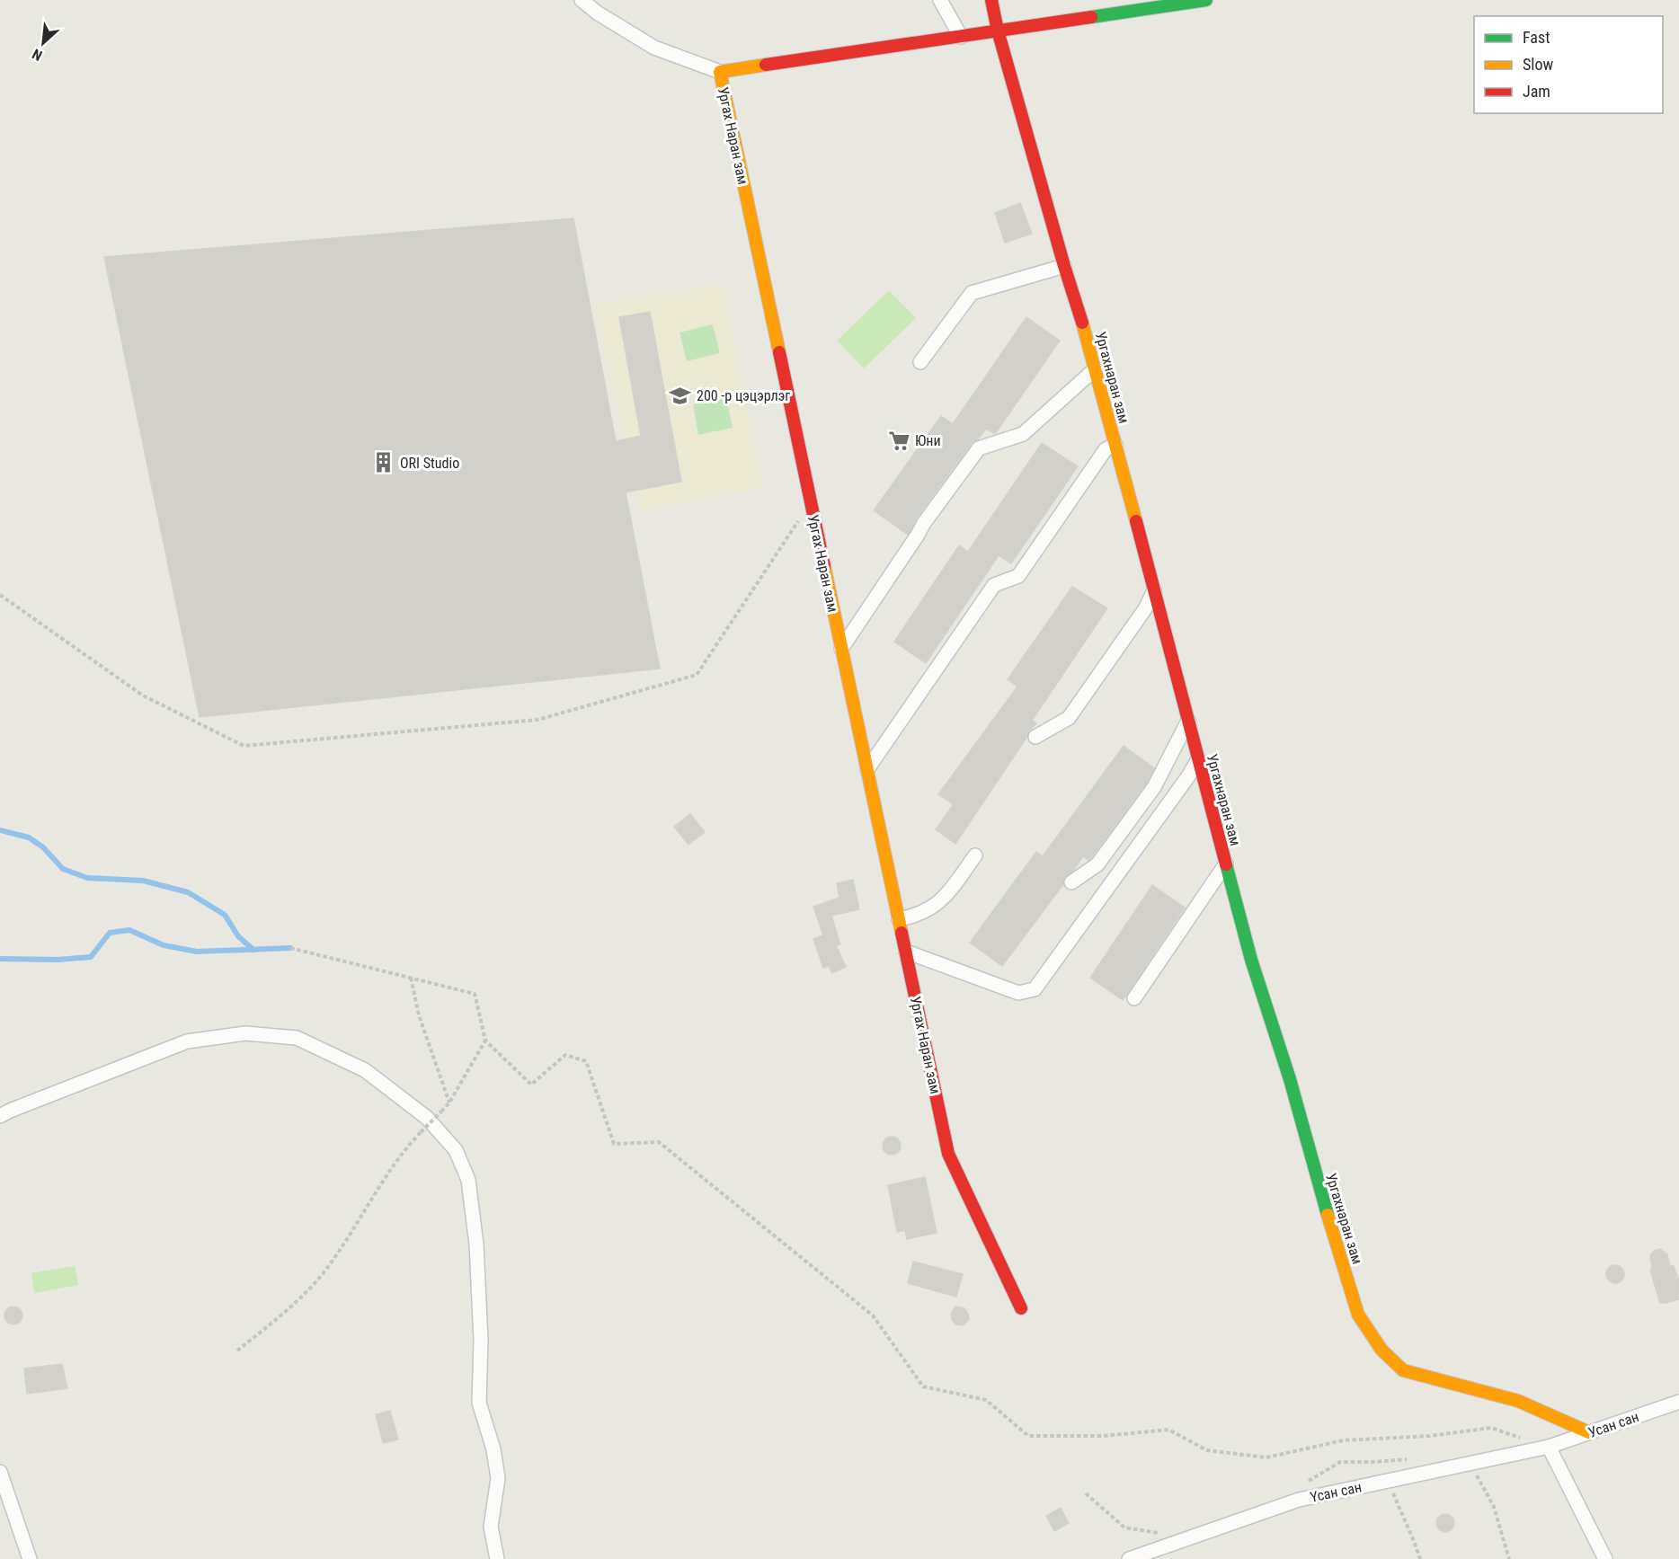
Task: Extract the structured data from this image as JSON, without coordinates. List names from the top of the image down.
{
  "streets": {
    "street": [
      "Ургах Наран зам",
      "Ургахнаран зам",
      "Усан сан",
      "Үсан сан"
    ]
  },
  "crossings": [
    ["Ургах Наран зам", "Ургахнаран зам"],
    ["Ургахнаран зам", "Усан сан"],
    ["Усан сан", "Үсан сан"]
  ],
  "places": {
    "school or university": ["200 -р цэцэрлэг"],
    "supermarket": ["Юни"],
    "building": ["ORI Studio"]
  },
  "legend": ["Fast", "Slow", "Jam"],
  "north": "bottom left"
}
